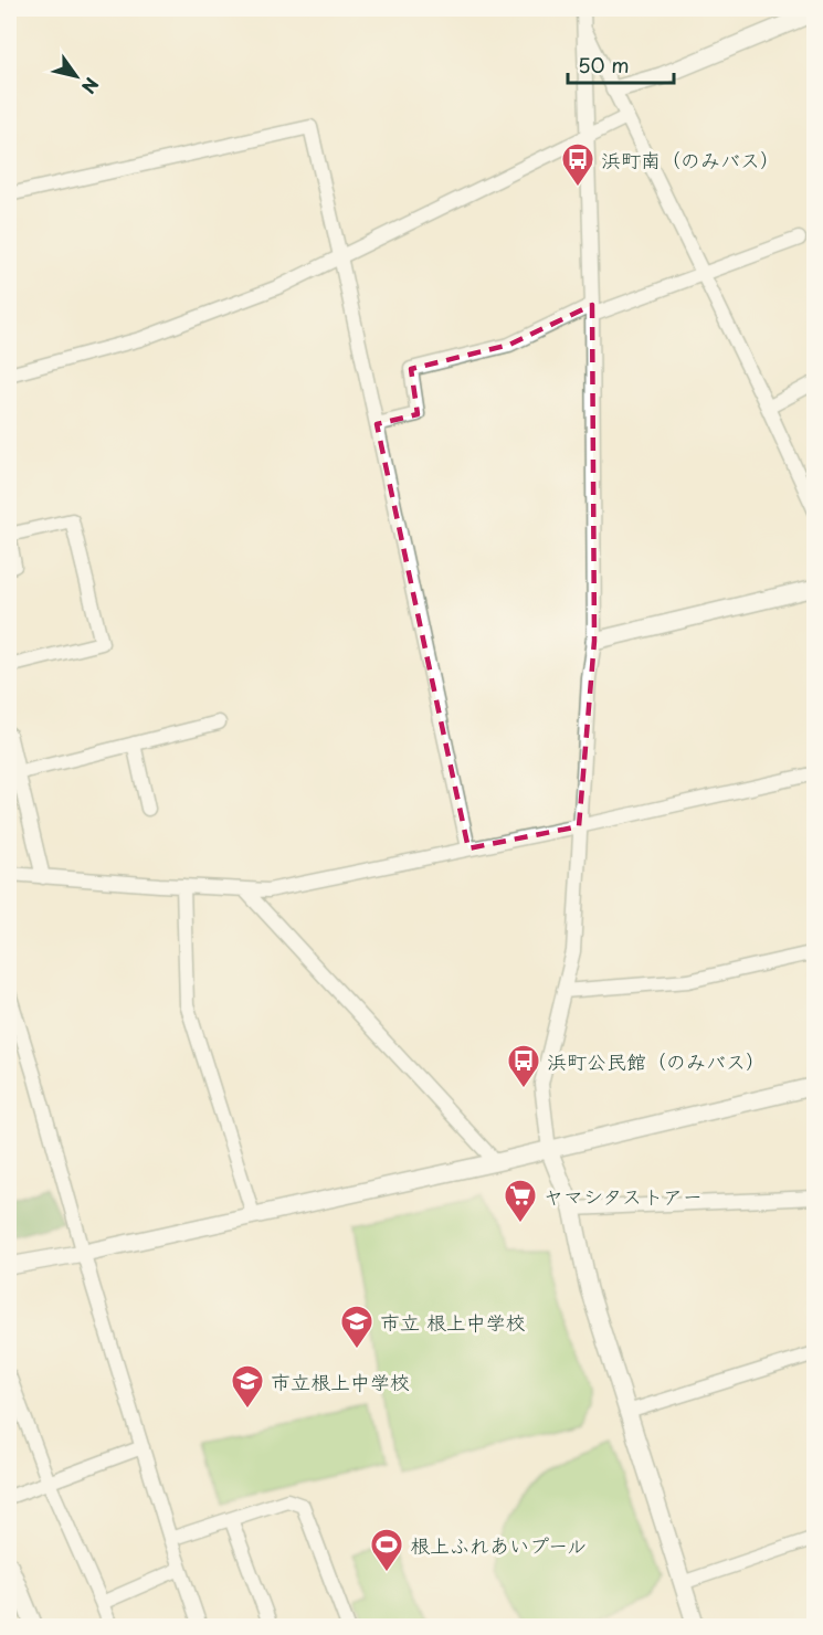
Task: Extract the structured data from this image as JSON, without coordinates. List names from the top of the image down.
{
  "places": {
    "bus stop": ["浜町南（のみバス）", "浜町公民館（のみバス）"],
    "supermarket": ["ヤマシタストアー"],
    "school or university": ["市立 根上中学校", "市立根上中学校"],
    "sports": ["根上ふれあいプール"]
  },
  "scale_bar": "50 m",
  "north": "bottom right"
}
